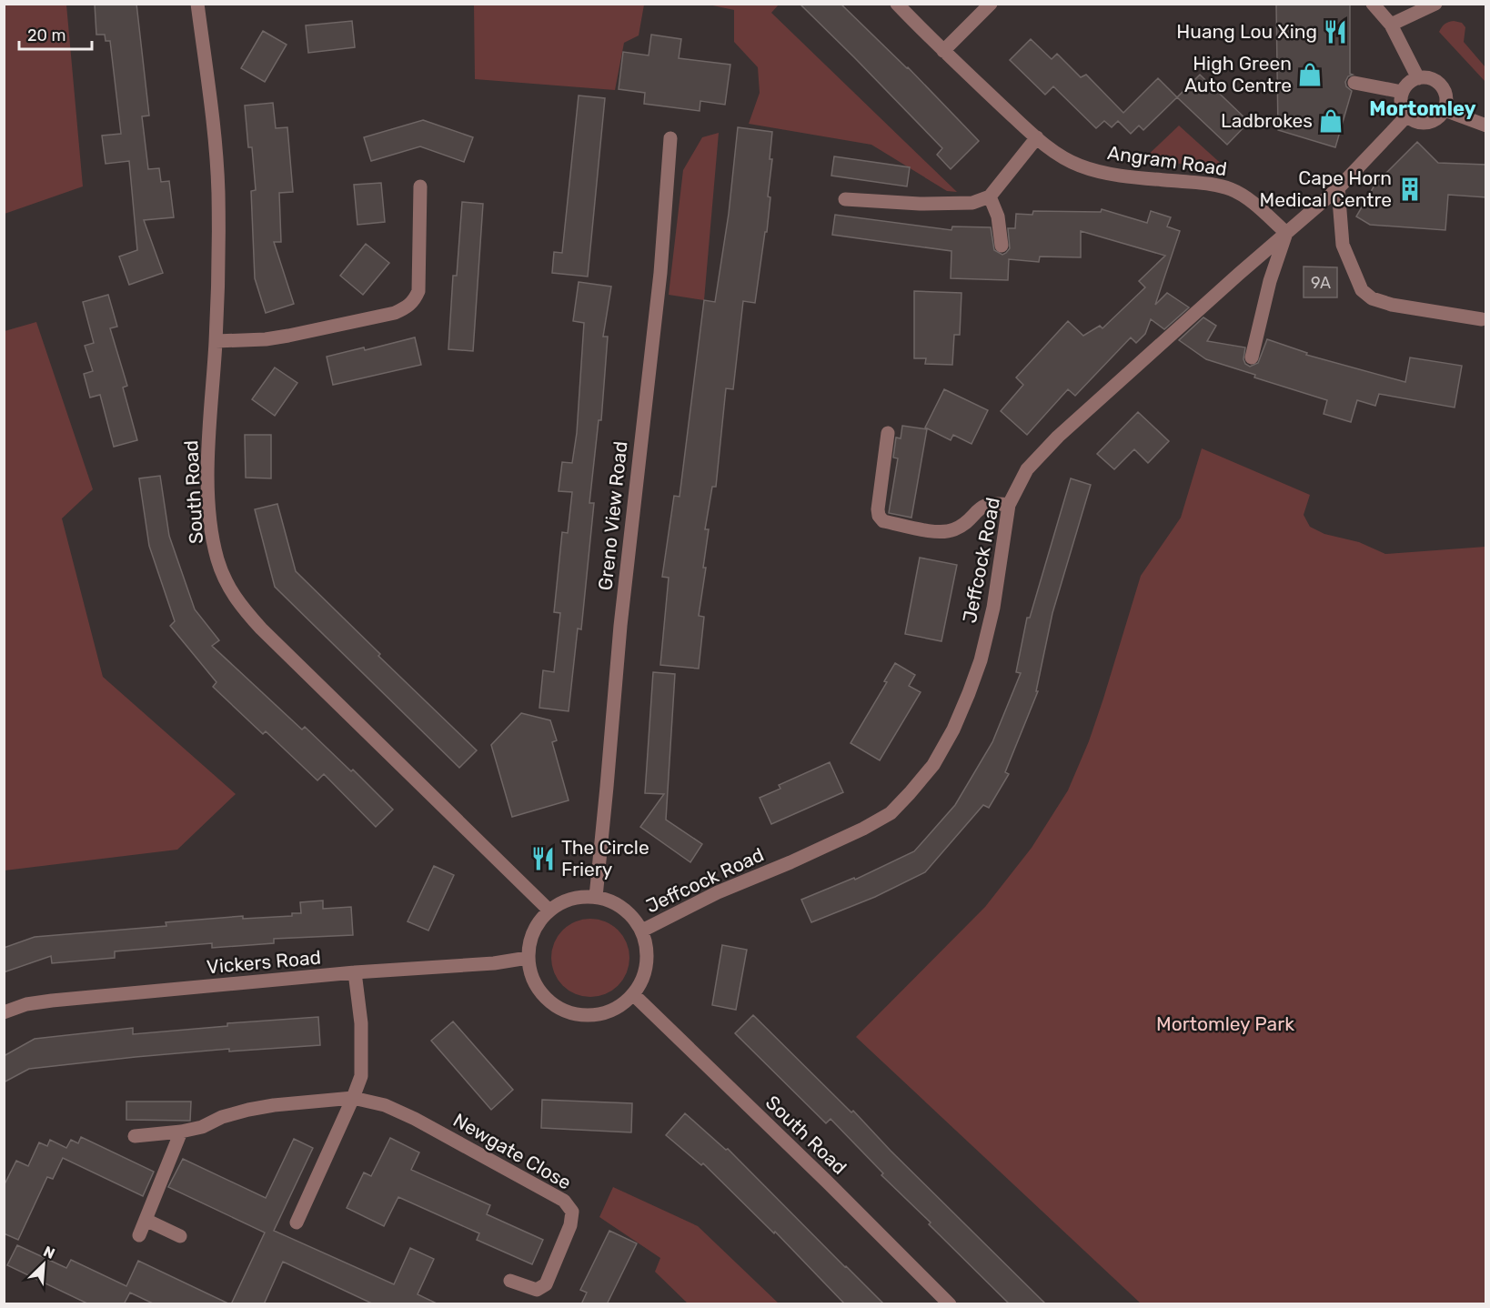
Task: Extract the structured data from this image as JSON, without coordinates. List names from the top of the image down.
{
  "streets": {
    "street": [
      "Angram Road",
      "South Road",
      "Greno View Road",
      "Jeffcock Road",
      "Vickers Road",
      "Newgate Close"
    ]
  },
  "crossings": [
    ["Angram Road", "Jeffcock Road"],
    ["South Road", "Greno View Road"],
    ["South Road", "Jeffcock Road"],
    ["South Road", "Vickers Road"],
    ["Greno View Road", "Jeffcock Road"],
    ["Greno View Road", "Vickers Road"],
    ["Jeffcock Road", "Vickers Road"]
  ],
  "districts": ["Mortomley"],
  "parks": ["Mortomley Park"],
  "places": {
    "restaurant": ["Huang Lou Xing", "The Circle Friery"],
    "shop": ["High Green Auto Centre", "Ladbrokes"],
    "building": ["Cape Horn Medical Centre"]
  },
  "house_numbers": ["9A"],
  "scale_bar": "20 m",
  "north": "top right"
}
